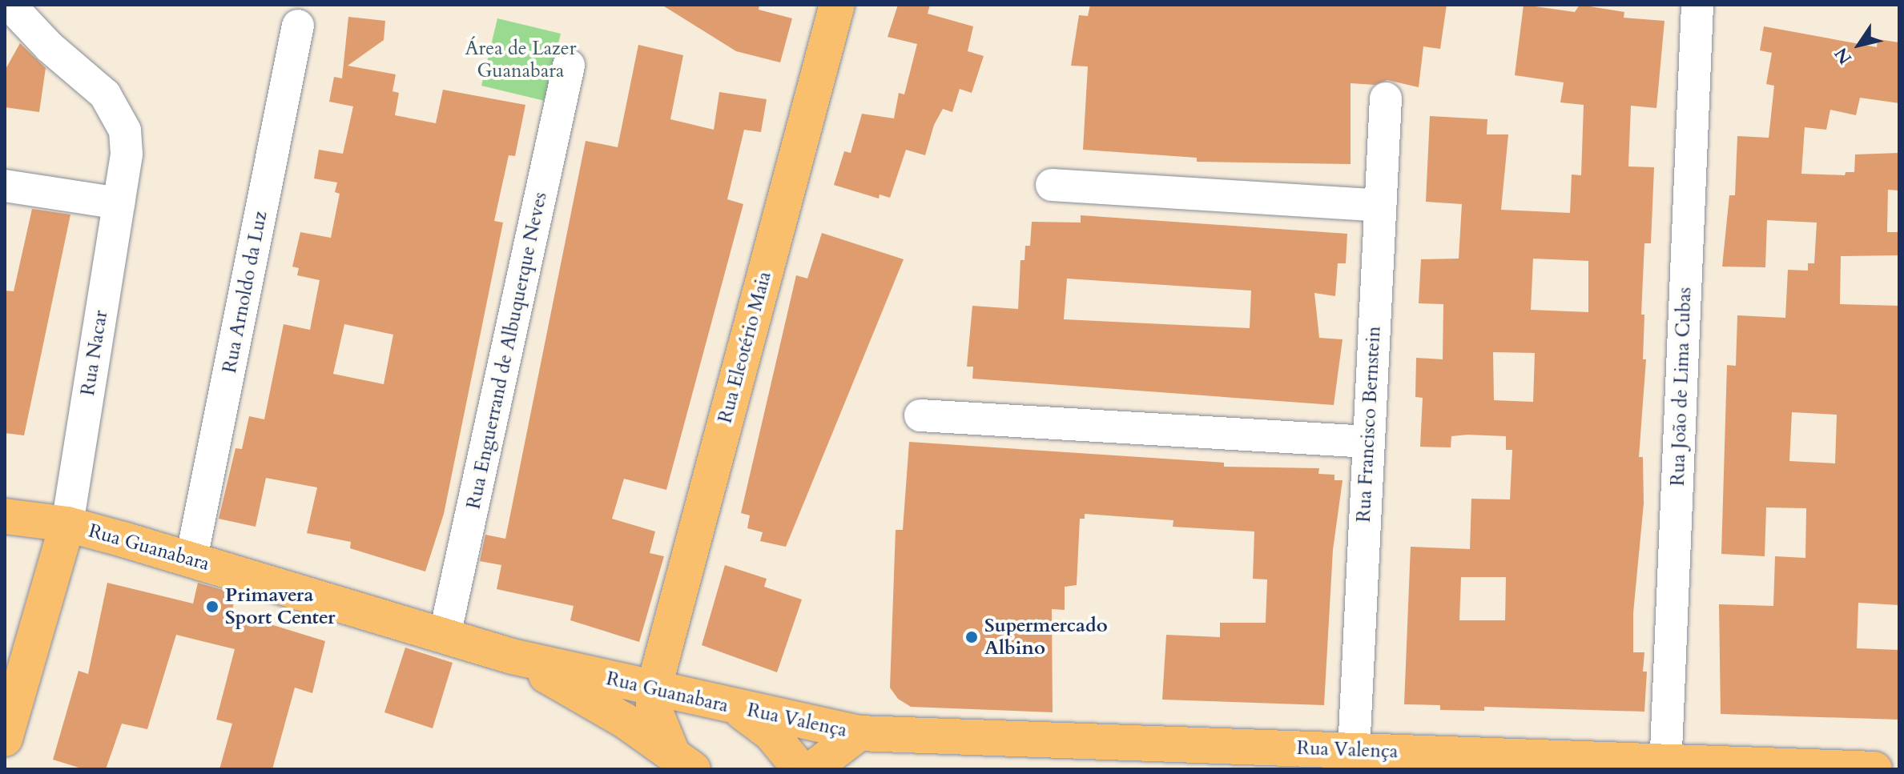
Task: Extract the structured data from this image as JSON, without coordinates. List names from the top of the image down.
{
  "streets": {
    "main road": [
      "Rua Eleotério Maia",
      "Rua Nacar",
      "Rua Guanabara",
      "Rua Valença"
    ],
    "street": [
      "Rua Arnoldo da Luz",
      "Rua Enguerrand de Albuquerque Neves",
      "Rua João de Lima Cubas",
      "Rua Francisco Bernstein"
    ]
  },
  "crossings": [
    ["Rua Arnoldo da Luz", "Rua Guanabara"],
    ["Rua Eleotério Maia", "Rua Guanabara"],
    ["Rua Enguerrand de Albuquerque Neves", "Rua Guanabara"],
    ["Rua Nacar", "Rua Guanabara"],
    ["Rua João de Lima Cubas", "Rua Valença"],
    ["Rua Francisco Bernstein", "Rua Valença"],
    ["Rua Guanabara", "Rua Valença"]
  ],
  "parks": ["Área de Lazer Guanabara"],
  "places": ["Primavera Sport Center", "Supermercado Albino"],
  "north": "bottom left"
}
